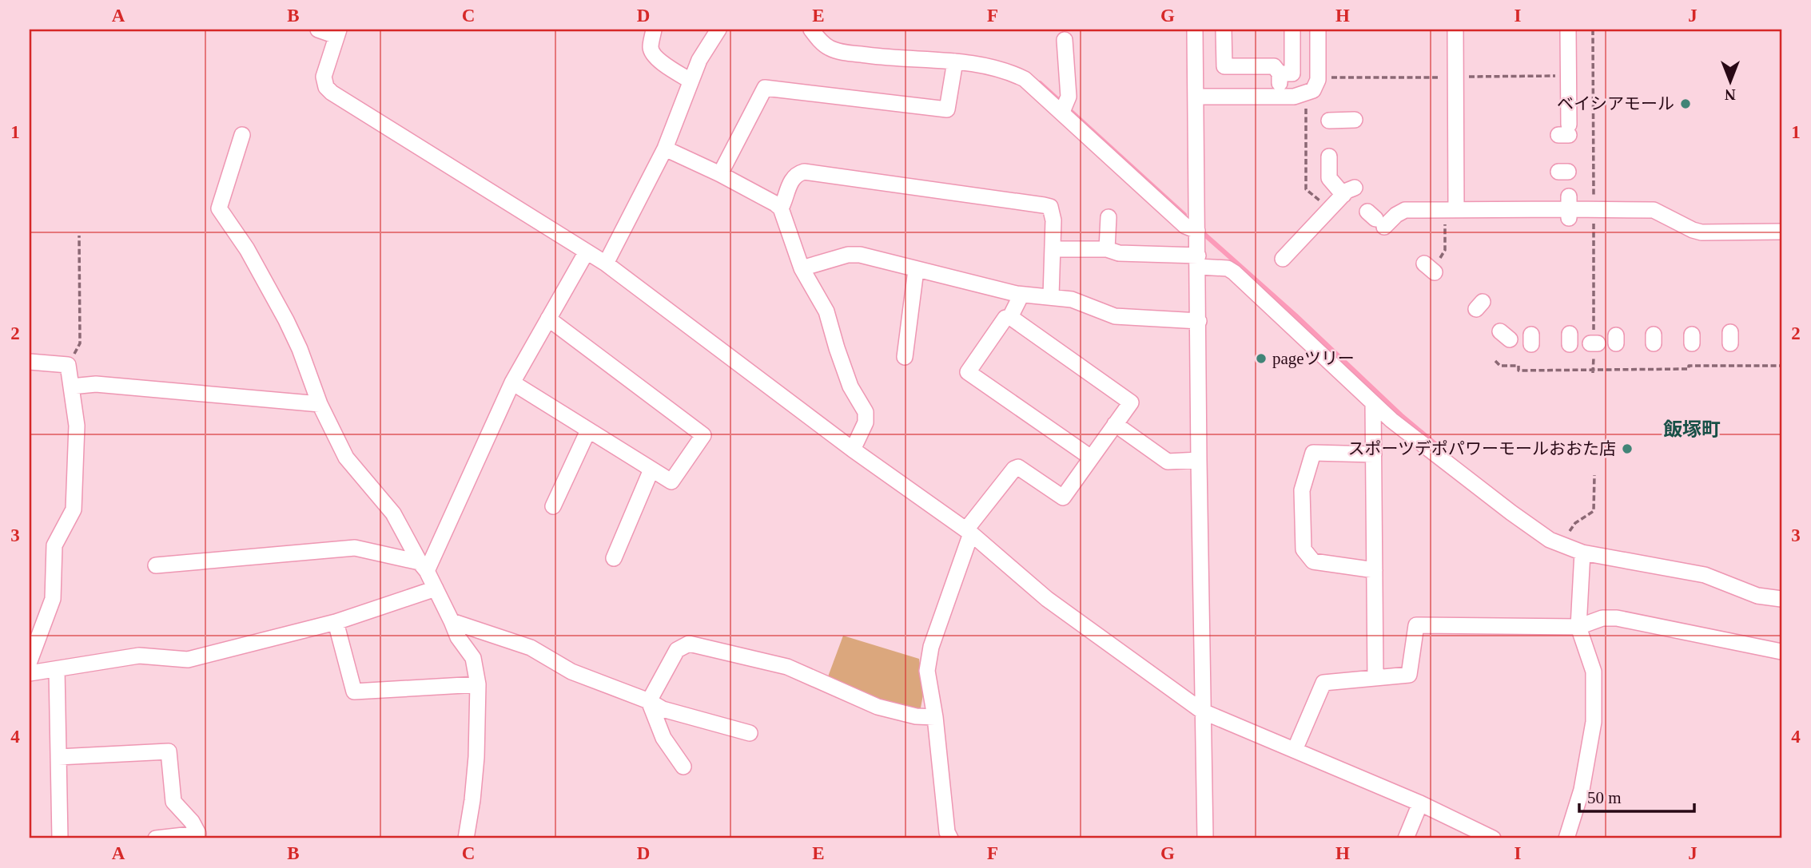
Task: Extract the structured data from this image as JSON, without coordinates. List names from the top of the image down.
{
  "districts": ["飯塚町"],
  "places": ["ベイシアモール", "pageツリー", "スポーツデポパワーモールおおた店"],
  "scale_bar": "50 m",
  "north": "bottom",
  "grid": {
    "columns": [
      "A",
      "B",
      "C",
      "D",
      "E",
      "F",
      "G",
      "H",
      "I",
      "J"
    ],
    "rows": [
      "1",
      "2",
      "3",
      "4"
    ]
  }
}
